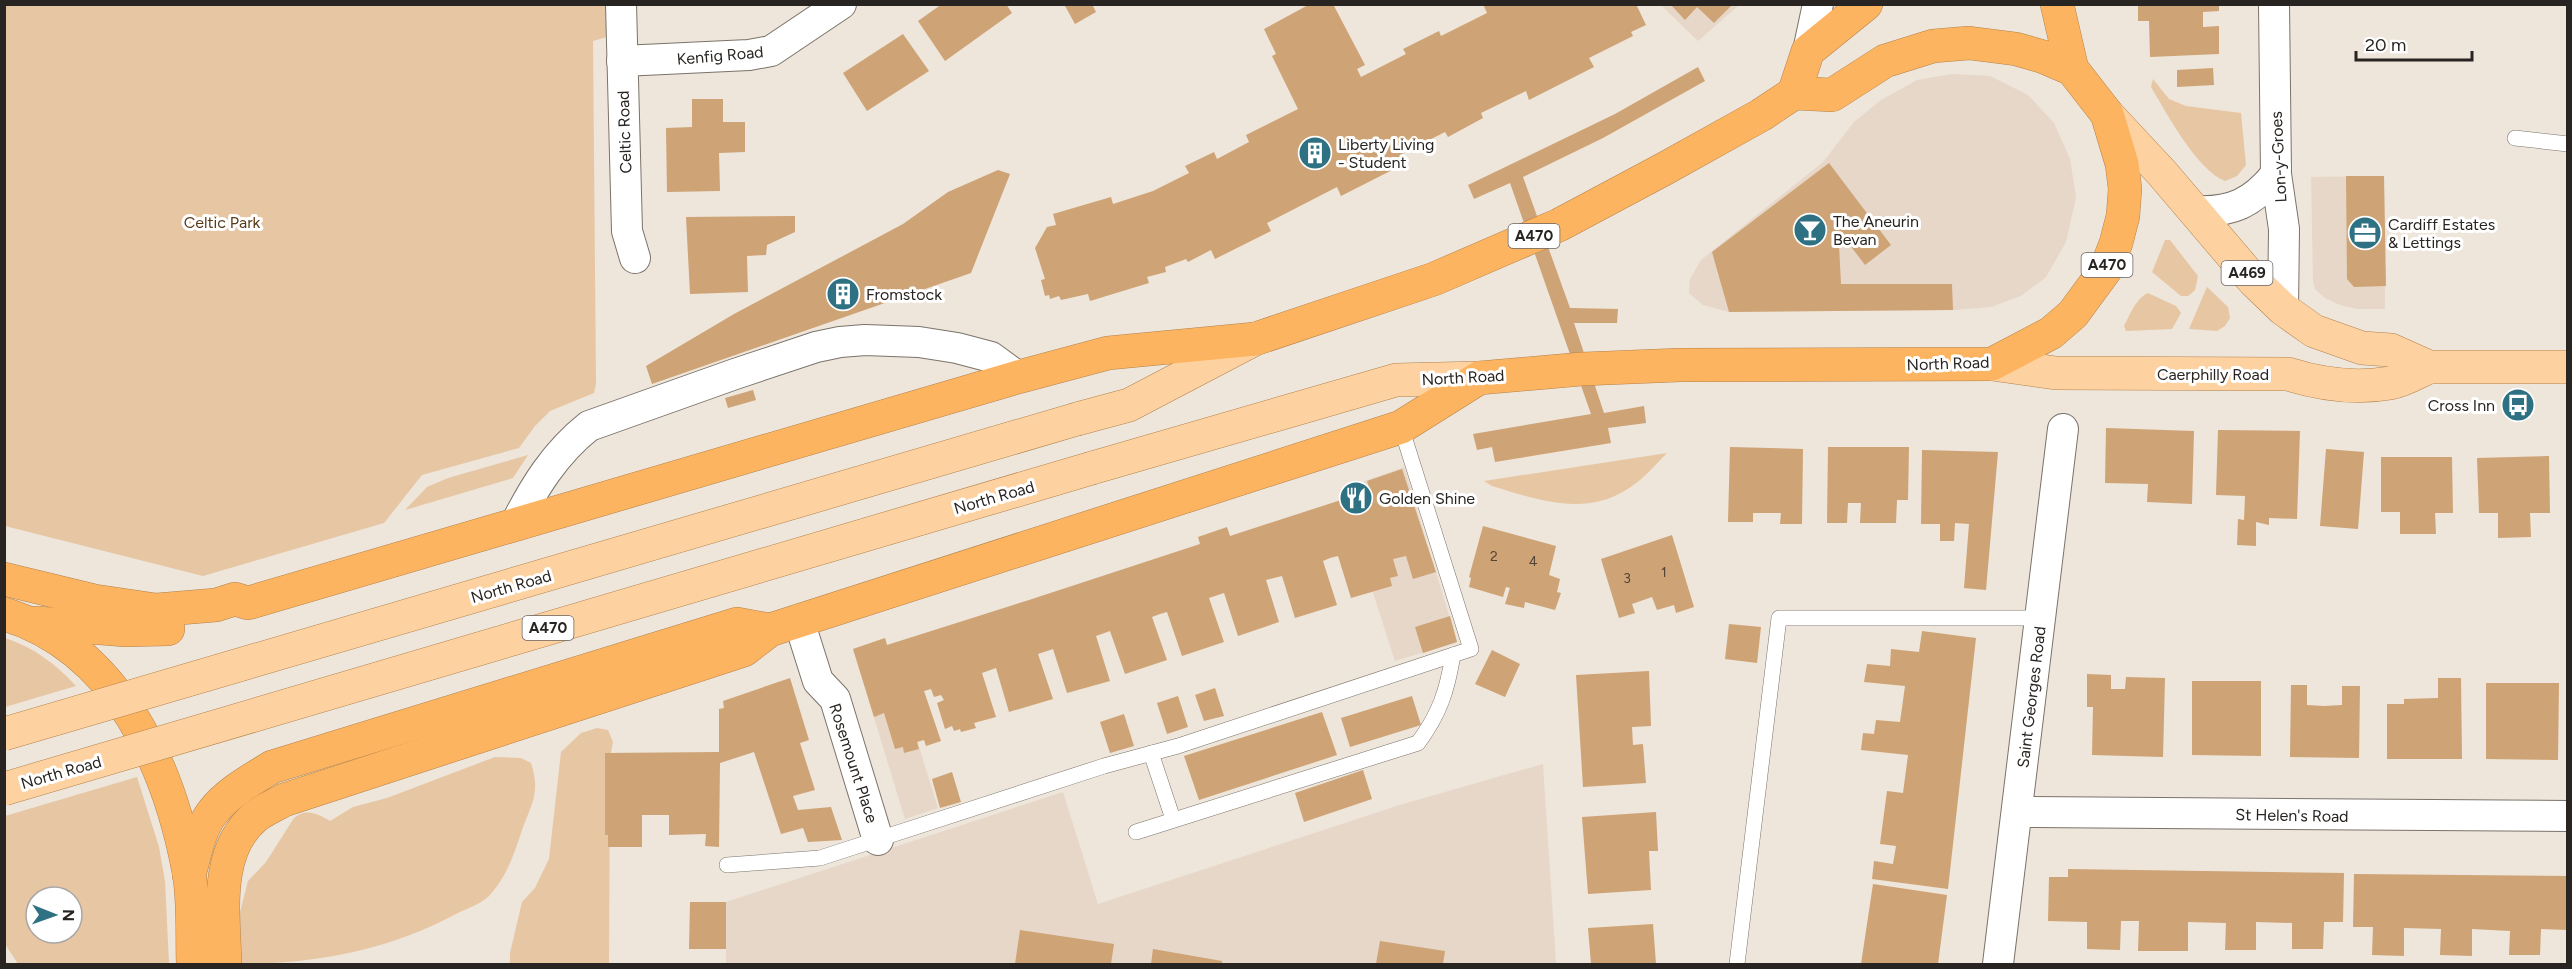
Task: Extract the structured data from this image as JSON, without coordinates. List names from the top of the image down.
{
  "streets": {
    "highway": ["A470", "North Road"],
    "main road": ["A469", "Caerphilly Road"],
    "street": [
      "Kenfig Road",
      "Celtic Road",
      "Lon-y-Groes",
      "Saint Georges Road",
      "Rosemount Place",
      "St Helen's Road"
    ]
  },
  "crossings": [
    ["Kenfig Road", "Celtic Road"],
    ["Lon-y-Groes", "Caerphilly Road"],
    ["A470", "North Road"],
    ["North Road", "Caerphilly Road"],
    ["Saint Georges Road", "St Helen's Road"]
  ],
  "parks": ["Celtic Park"],
  "places": {
    "building": ["Liberty Living - Student", "Fromstock"],
    "bar": ["The Aneurin Bevan"],
    "office": ["Cardiff Estates & Lettings"],
    "bus stop": ["Cross Inn"],
    "restaurant": ["Golden Shine"]
  },
  "house_numbers": [
    "2",
    "4",
    "1",
    "3"
  ],
  "scale_bar": "20 m",
  "north": "right"
}
